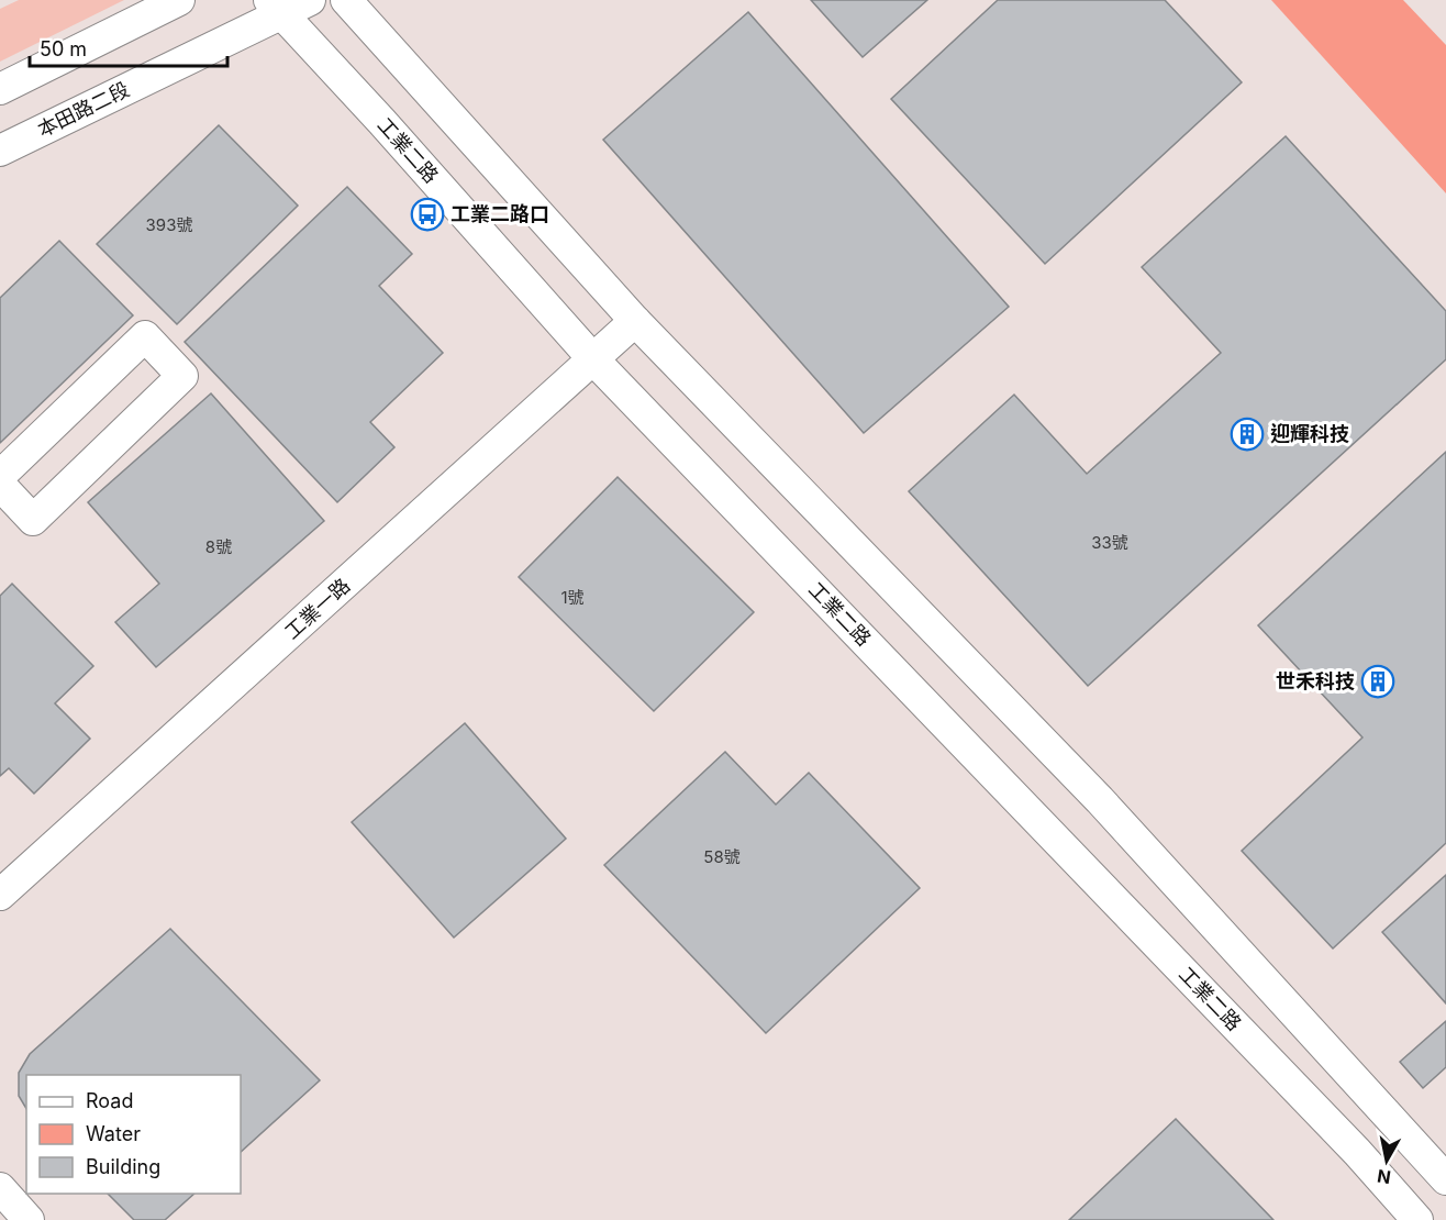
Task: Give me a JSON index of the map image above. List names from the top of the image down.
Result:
{
  "streets": {
    "street": ["本田路二段", "工業二路", "工業一路"]
  },
  "crossings": [
    ["本田路二段", "工業二路"],
    ["工業二路", "工業一路"]
  ],
  "places": {
    "bus stop": ["工業二路口"],
    "building": ["迎輝科技", "世禾科技"]
  },
  "house_numbers": [
    "393號",
    "33號",
    "8號",
    "1號",
    "58號"
  ],
  "legend": ["Road", "Water", "Building"],
  "scale_bar": "50 m",
  "north": "bottom"
}
